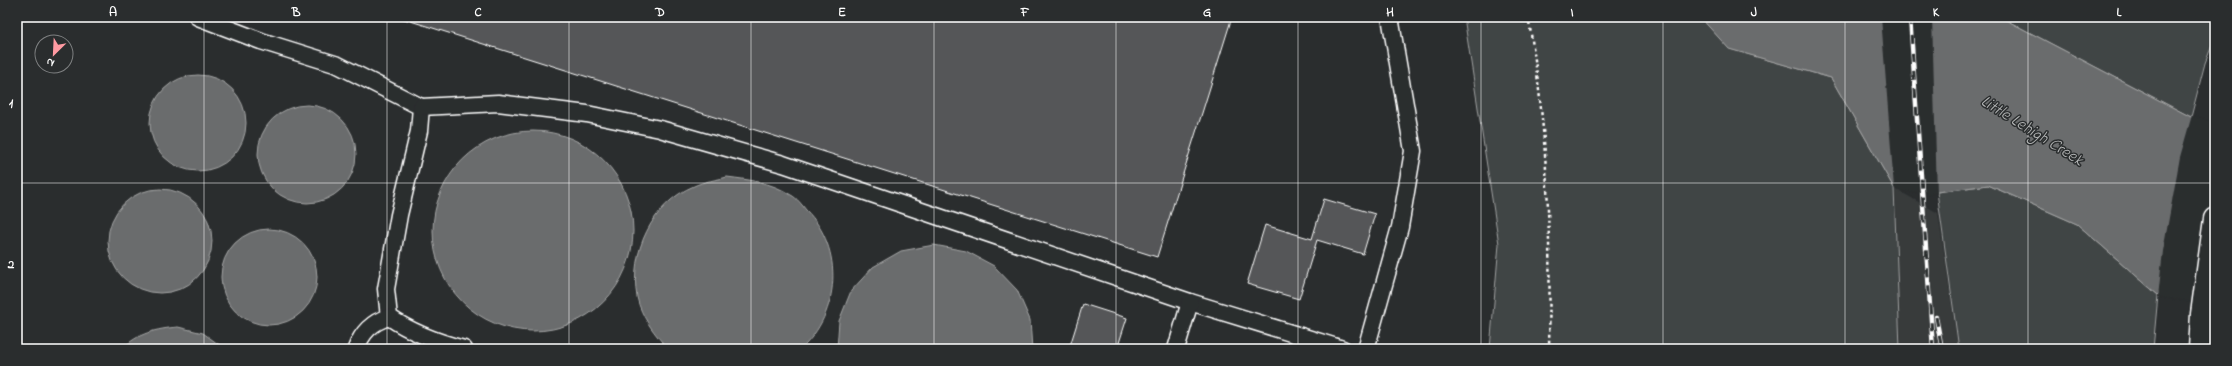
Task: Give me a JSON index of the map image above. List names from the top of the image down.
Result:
{
  "water": ["Little Lehigh Creek"],
  "north": "bottom left",
  "grid": {
    "columns": [
      "A",
      "B",
      "C",
      "D",
      "E",
      "F",
      "G",
      "H",
      "I",
      "J",
      "K",
      "L"
    ],
    "rows": ["1", "2"]
  }
}
